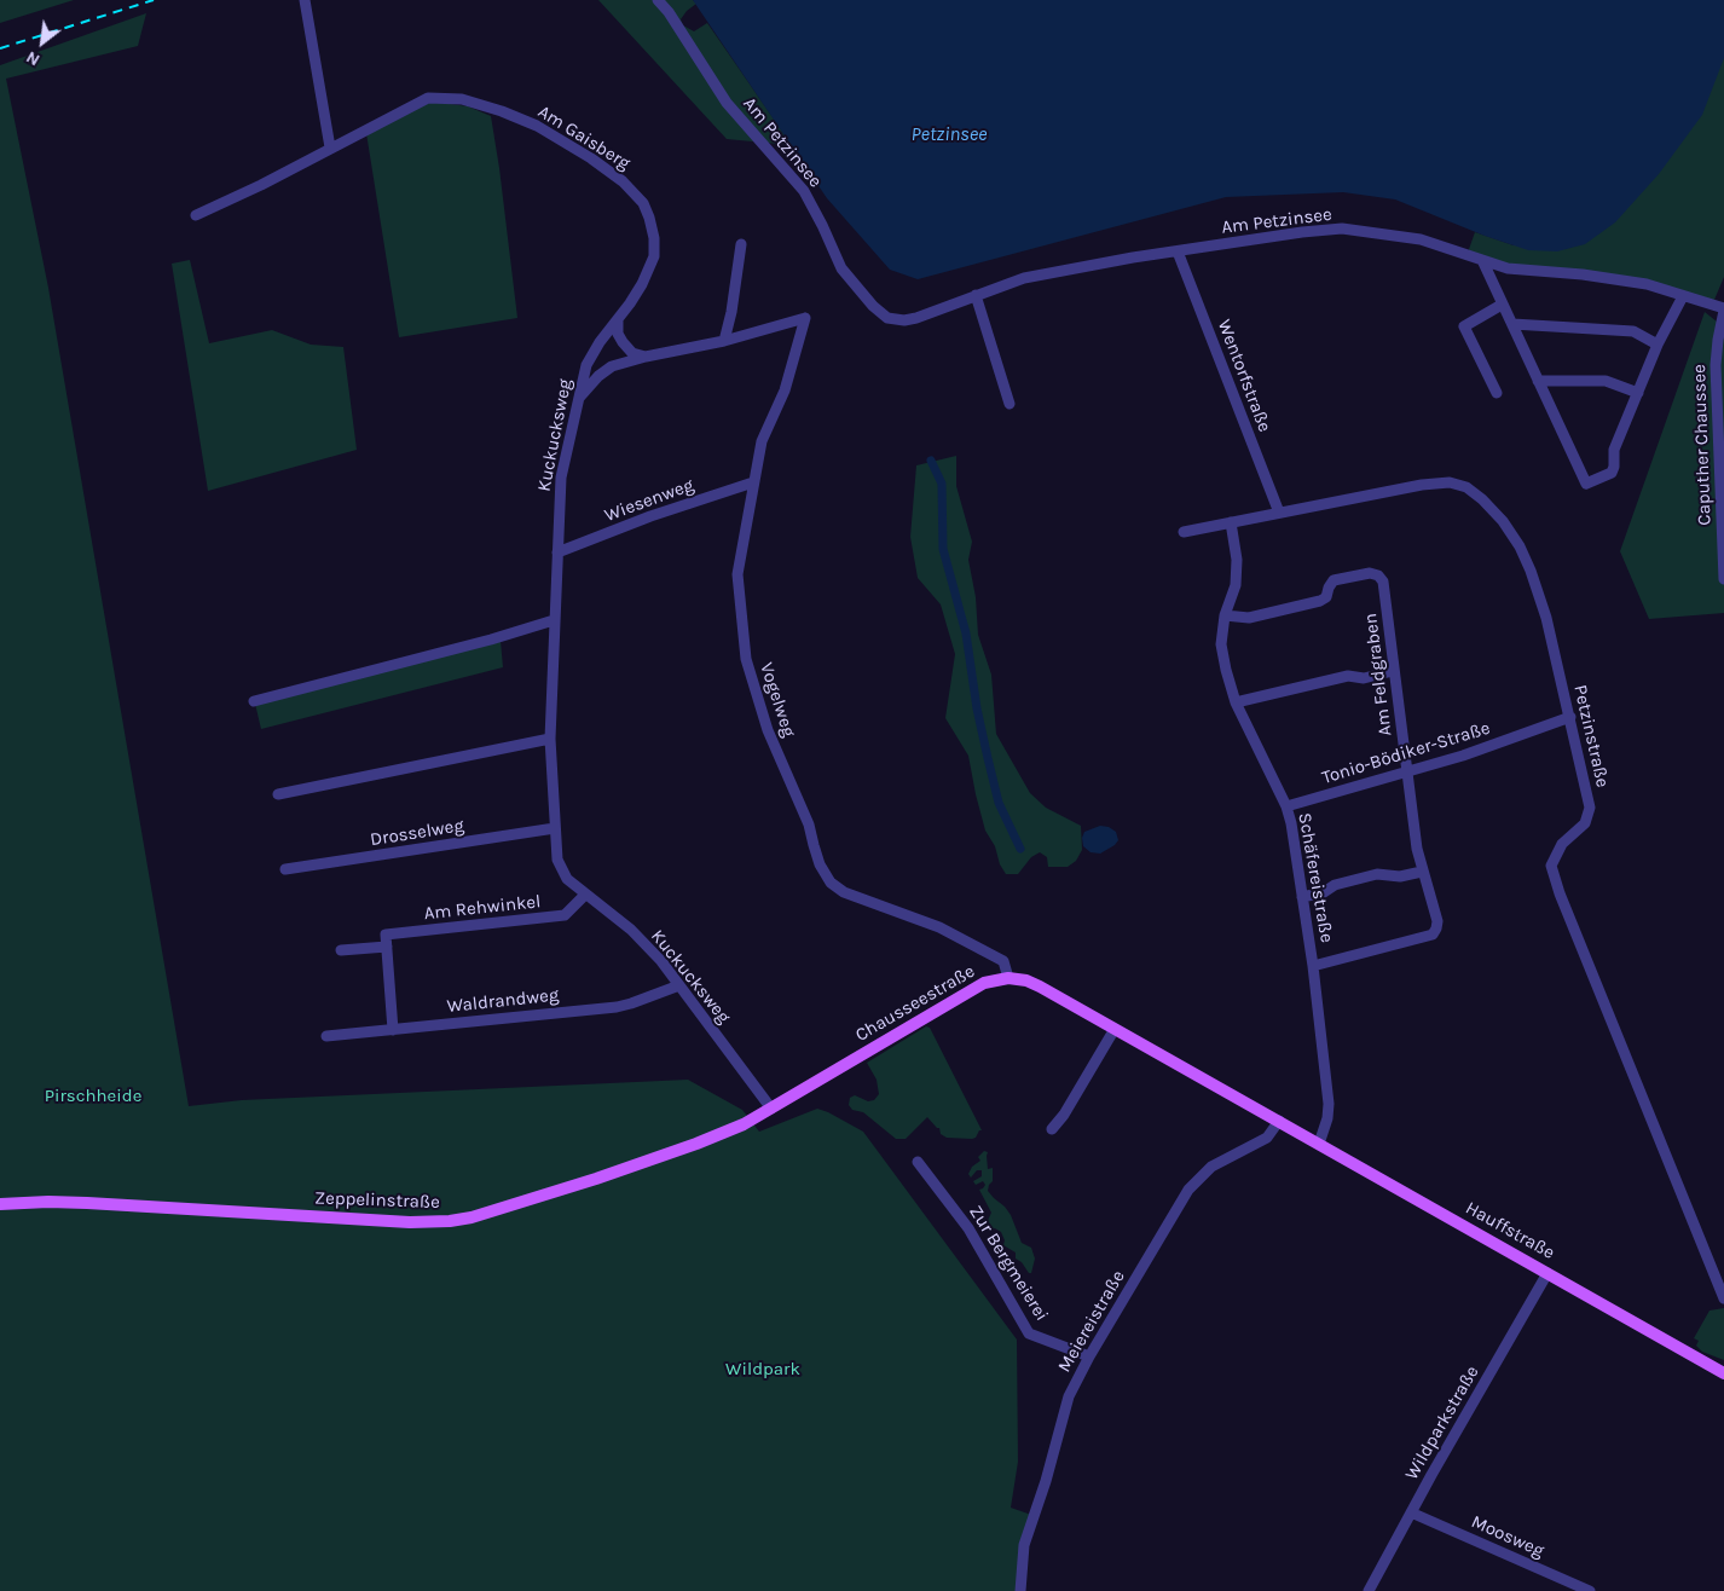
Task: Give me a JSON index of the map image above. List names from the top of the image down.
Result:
{
  "streets": {
    "main road": ["Chausseestraße", "Zeppelinstraße", "Hauffstraße"],
    "street": [
      "Am Gaisberg",
      "Am Petzinsee",
      "Wentorfstraße",
      "Kuckucksweg",
      "Caputher Chaussee",
      "Wiesenweg",
      "Am Feldgraben",
      "Vogelweg",
      "Petzinstraße",
      "Tonio-Bödiker-Straße",
      "Drosselweg",
      "Schäfereistraße",
      "Am Rehwinkel",
      "Waldrandweg",
      "Zur Bergmeierei",
      "Meiereistraße",
      "Wildparkstraße",
      "Moosweg"
    ]
  },
  "crossings": [
    ["Am Gaisberg", "Kuckucksweg"],
    ["Am Petzinsee", "Wentorfstraße"],
    ["Am Petzinsee", "Caputher Chaussee"],
    ["Wentorfstraße", "Petzinstraße"],
    ["Kuckucksweg", "Wiesenweg"],
    ["Kuckucksweg", "Drosselweg"],
    ["Kuckucksweg", "Am Rehwinkel"],
    ["Kuckucksweg", "Waldrandweg"],
    ["Kuckucksweg", "Chausseestraße"],
    ["Kuckucksweg", "Zeppelinstraße"],
    ["Wiesenweg", "Vogelweg"],
    ["Am Feldgraben", "Tonio-Bödiker-Straße"],
    ["Am Feldgraben", "Schäfereistraße"],
    ["Vogelweg", "Chausseestraße"],
    ["Petzinstraße", "Tonio-Bödiker-Straße"],
    ["Petzinstraße", "Schäfereistraße"],
    ["Tonio-Bödiker-Straße", "Schäfereistraße"],
    ["Schäfereistraße", "Hauffstraße"],
    ["Chausseestraße", "Zeppelinstraße"],
    ["Chausseestraße", "Hauffstraße"],
    ["Chausseestraße", "Meiereistraße"],
    ["Hauffstraße", "Meiereistraße"],
    ["Hauffstraße", "Wildparkstraße"],
    ["Zur Bergmeierei", "Meiereistraße"],
    ["Wildparkstraße", "Moosweg"]
  ],
  "water": ["Petzinsee"],
  "parks": ["Pirschheide", "Wildpark"],
  "north": "bottom left"
}
